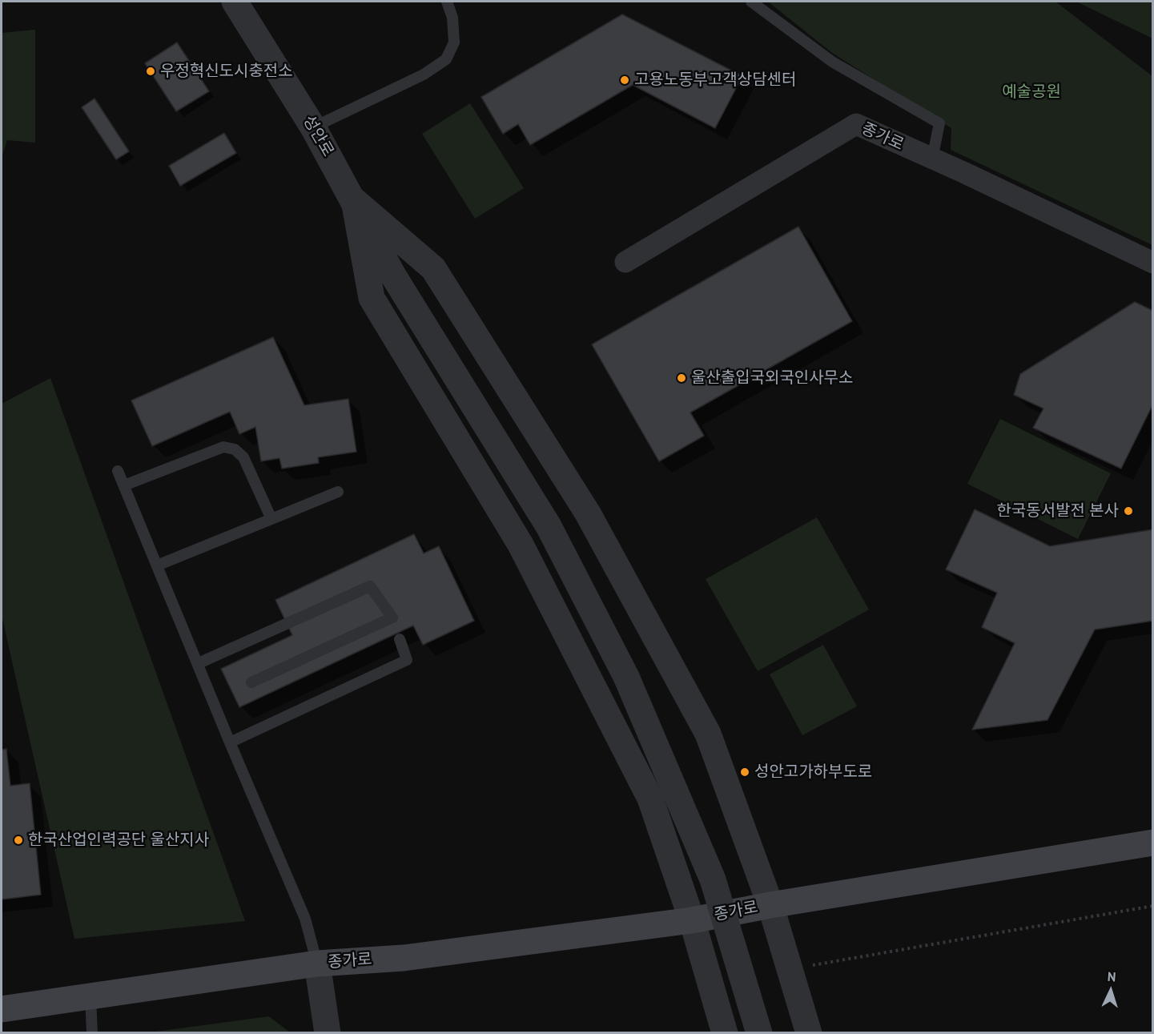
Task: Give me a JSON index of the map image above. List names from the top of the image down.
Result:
{
  "streets": {
    "main road": ["종가로"],
    "street": ["성안로"]
  },
  "parks": ["예술공원"],
  "places": [
    "우정혁신도시충전소",
    "고용노동부고객상담센터",
    "울산출입국외국인사무소",
    "한국동서발전 본사",
    "성안고가하부도로",
    "한국산업인력공단 울산지사"
  ],
  "north": "top"
}
